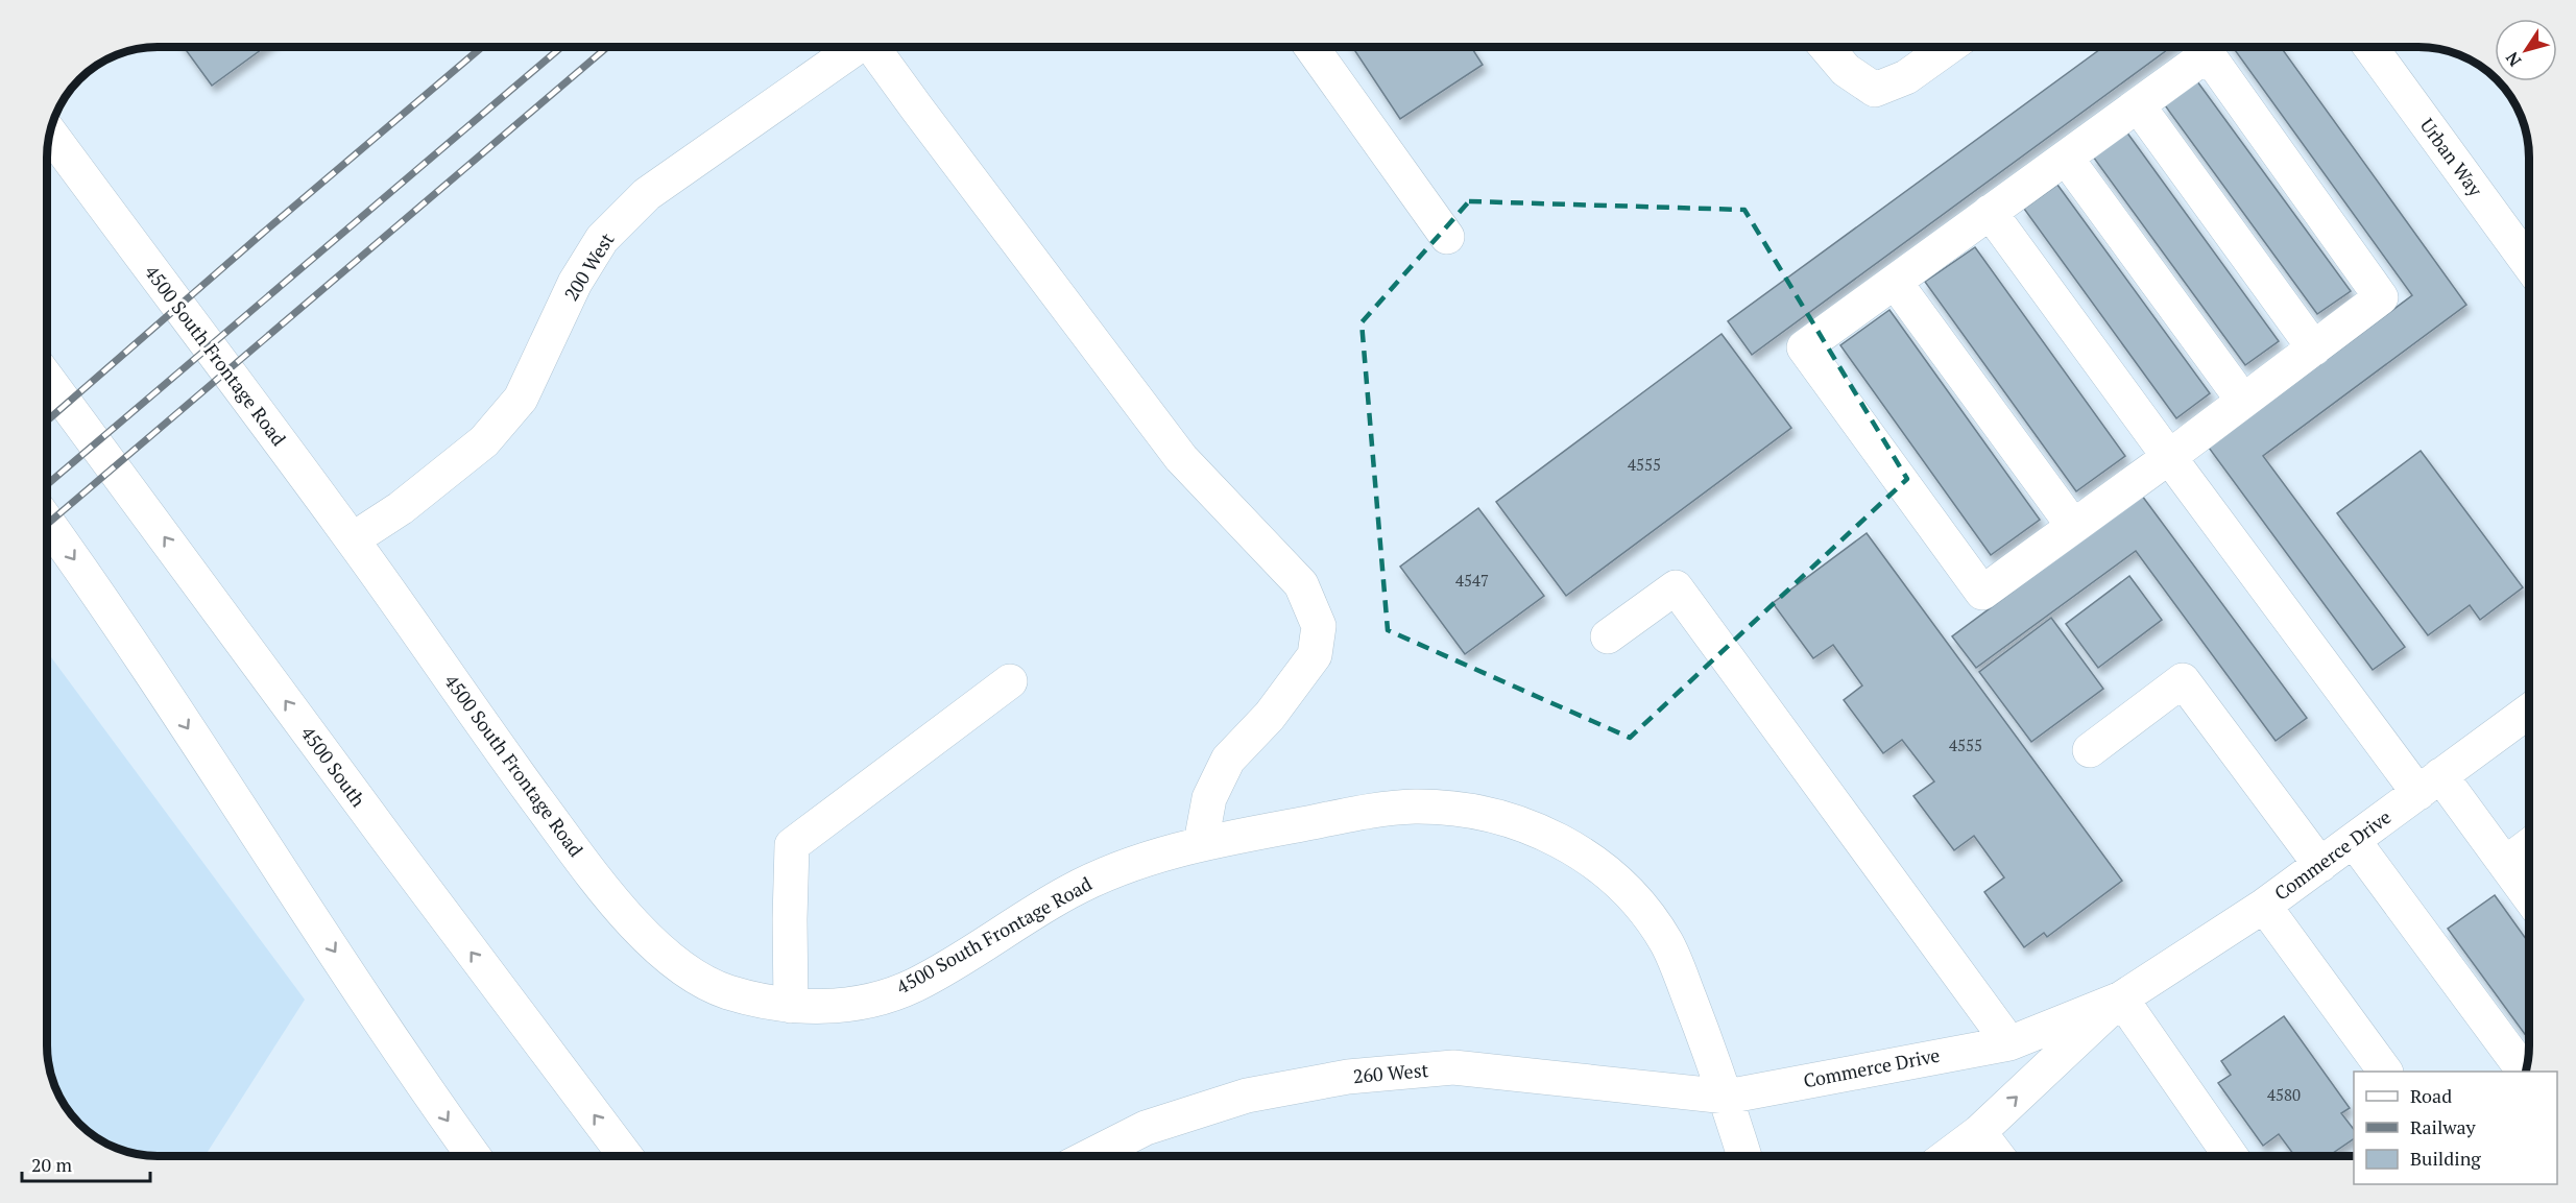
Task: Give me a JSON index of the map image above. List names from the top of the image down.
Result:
{
  "streets": {
    "street": [
      "Urban Way",
      "200 West",
      "4500 South Frontage Road",
      "4500 South",
      "Commerce Drive",
      "260 West"
    ]
  },
  "crossings": [
    ["200 West", "4500 South Frontage Road"],
    ["4500 South Frontage Road", "Commerce Drive"],
    ["4500 South Frontage Road", "260 West"],
    ["Commerce Drive", "260 West"]
  ],
  "house_numbers": [
    "4555",
    "4547",
    "4555",
    "4580"
  ],
  "legend": ["Road", "Railway", "Building"],
  "scale_bar": "20 m",
  "north": "bottom left"
}
